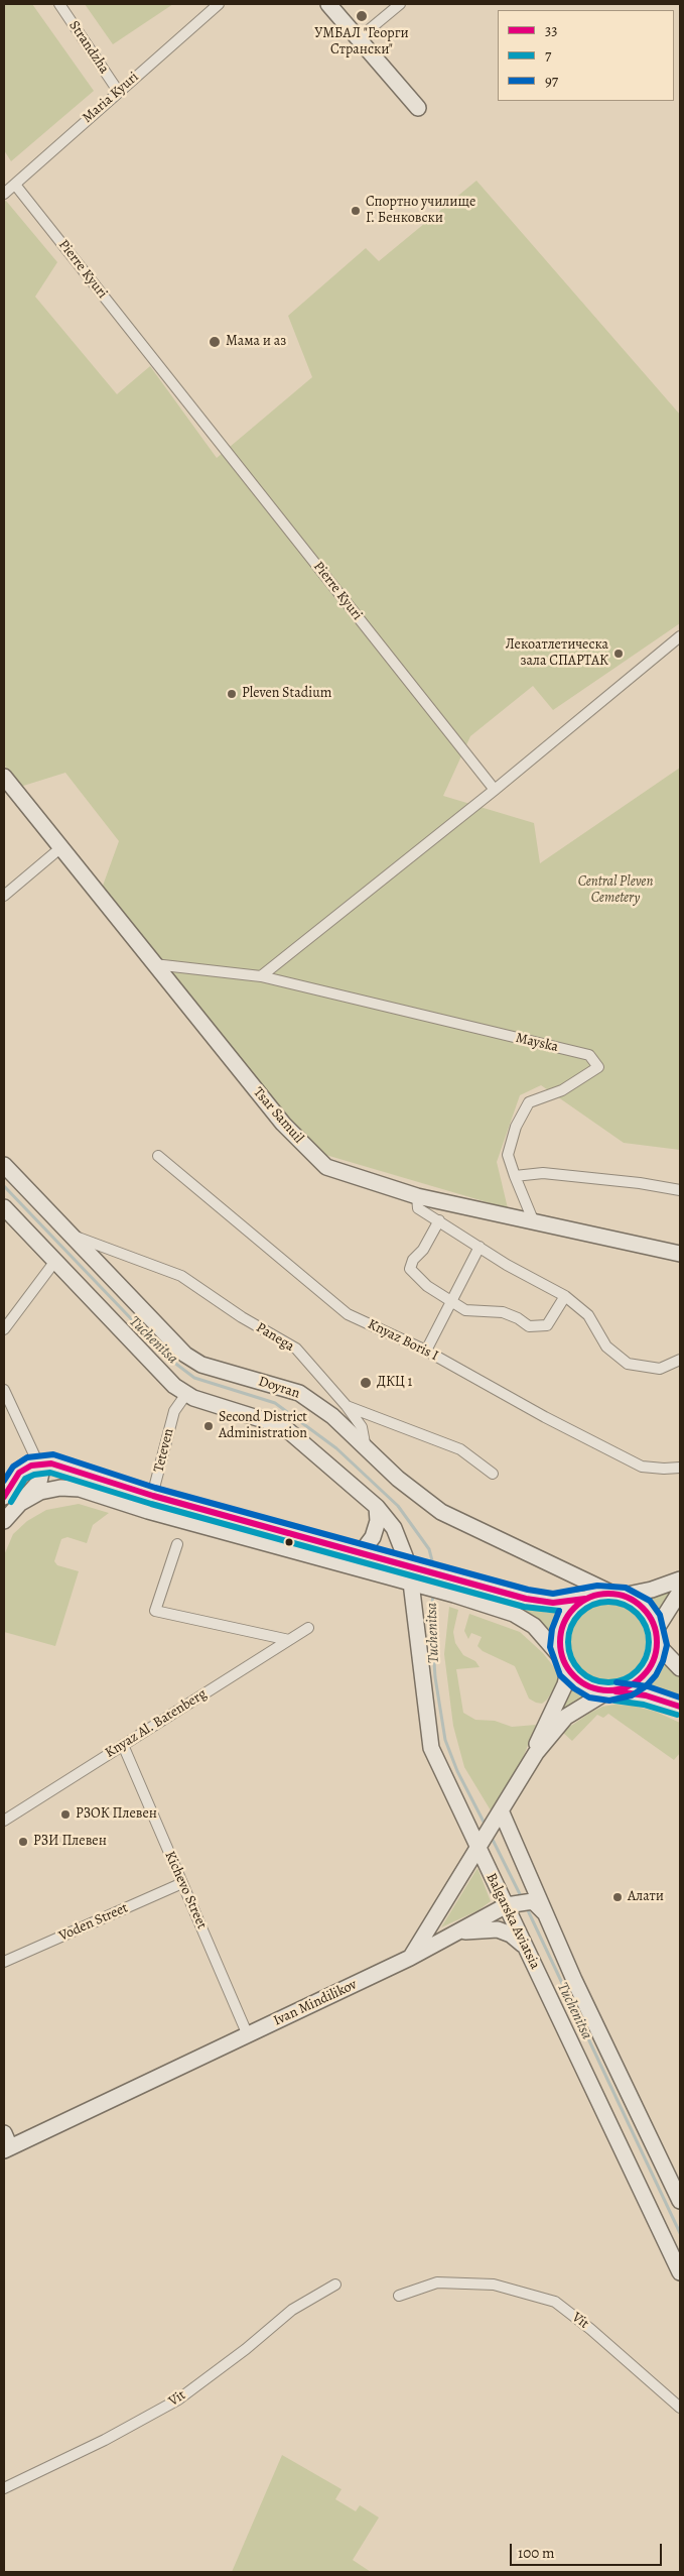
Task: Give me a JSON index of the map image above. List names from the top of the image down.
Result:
{
  "streets": {
    "street": [
      "Strandzha",
      "Maria Kyuri",
      "Pierre Kyuri",
      "Mayska",
      "Tsar Samuil",
      "Panega",
      "Knyaz Boris I",
      "Doyran",
      "Teteven",
      "Knyaz Al. Batenberg",
      "Kichevo Street",
      "Balgarska Aviatsia",
      "Voden Street",
      "Ivan Mindilikov",
      "Vit"
    ]
  },
  "crossings": [
    ["Strandzha", "Maria Kyuri"],
    ["Maria Kyuri", "Pierre Kyuri"],
    ["Mayska", "Tsar Samuil"],
    ["Panega", "Doyran"],
    ["Knyaz Al. Batenberg", "Kichevo Street"],
    ["Kichevo Street", "Voden Street"],
    ["Kichevo Street", "Ivan Mindilikov"],
    ["Balgarska Aviatsia", "Ivan Mindilikov"]
  ],
  "water": ["Tuchenitsa"],
  "parks": ["Central Pleven Cemetery"],
  "places": [
    "УМБАЛ \"Георги Странски\"",
    "Спортно училище Г. Бенковски",
    "Мама и аз",
    "Лекоатлетическа зала СПАРТАК",
    "Pleven Stadium",
    "ДКЦ 1",
    "Second District Administration",
    "РЗОК Плевен",
    "РЗИ Плевен",
    "Алати"
  ],
  "lines": ["transit line 97", "transit line 33", "transit line 7"],
  "legend": ["33", "7", "97"],
  "scale_bar": "100 m"
}
